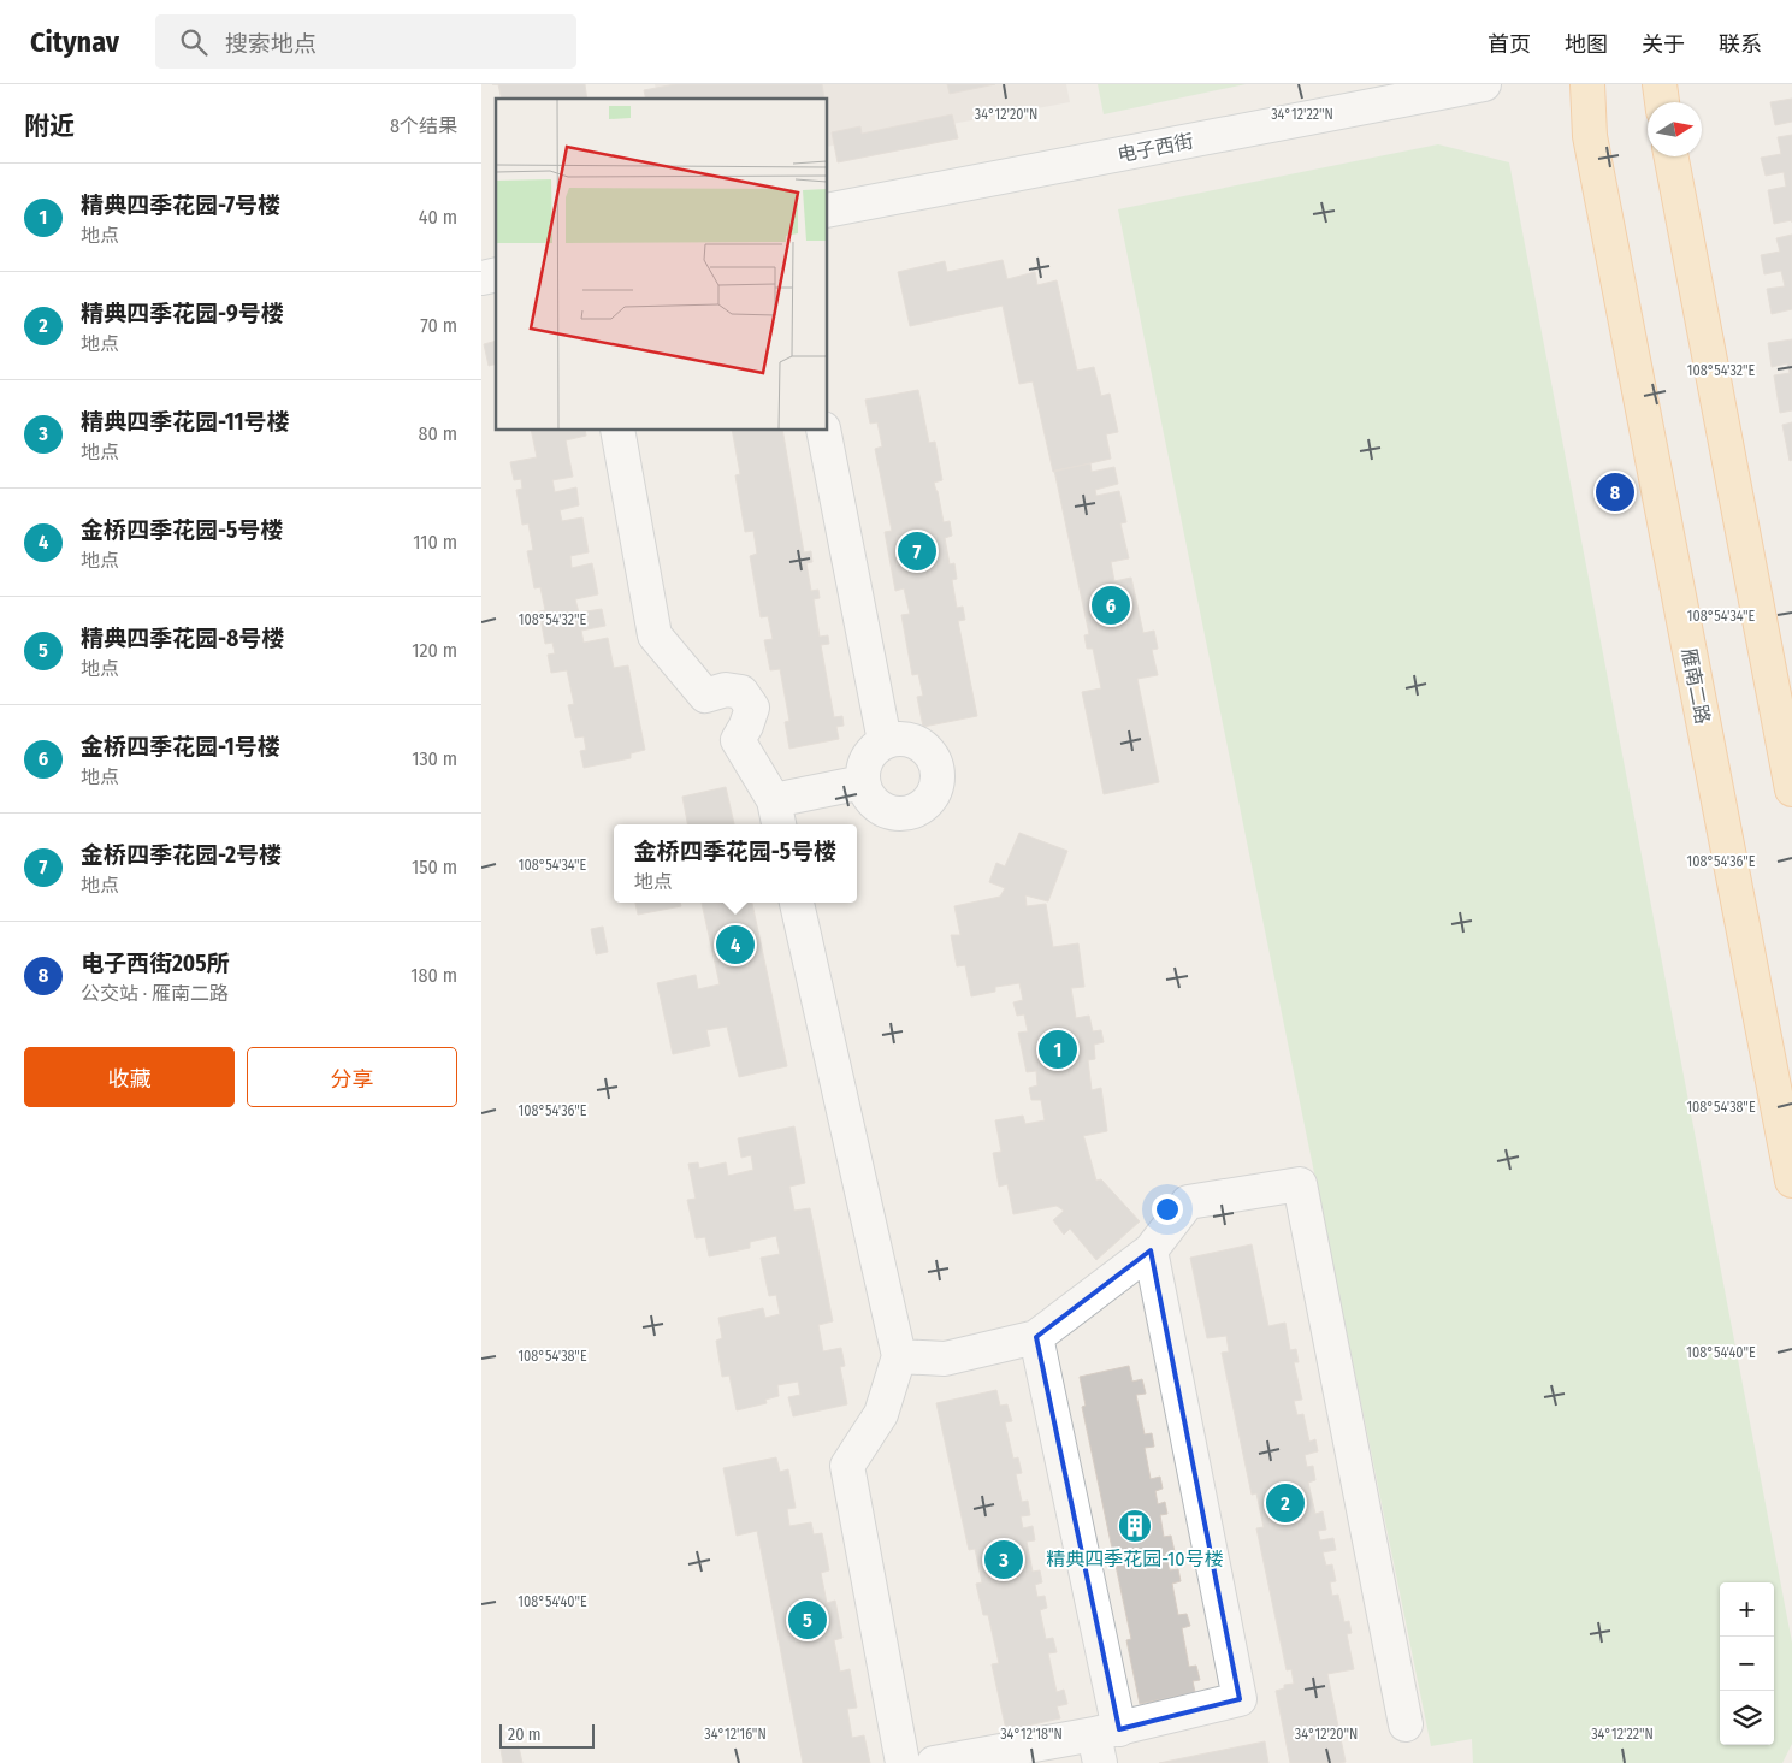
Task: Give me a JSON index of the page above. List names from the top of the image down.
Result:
{
  "streets": {
    "main road": ["雁南二路"],
    "street": ["电子西街"]
  },
  "places": {
    "building": ["精典四季花园-10号楼"]
  },
  "scale_bar": "20 m",
  "north": "right",
  "page": {
    "header": "Citynav",
    "search": "搜索地点",
    "nav": [
      "首页",
      "地图",
      "关于",
      "联系"
    ],
    "heading": ["附近", "8个结果"],
    "list": [
      {
        "mark": "1",
        "name": "精典四季花园-7号楼",
        "note": "地点",
        "value": "40 m"
      },
      {
        "mark": "2",
        "name": "精典四季花园-9号楼",
        "note": "地点",
        "value": "70 m"
      },
      {
        "mark": "3",
        "name": "精典四季花园-11号楼",
        "note": "地点",
        "value": "80 m"
      },
      {
        "mark": "4",
        "name": "金桥四季花园-5号楼",
        "note": "地点",
        "value": "110 m"
      },
      {
        "mark": "5",
        "name": "精典四季花园-8号楼",
        "note": "地点",
        "value": "120 m"
      },
      {
        "mark": "6",
        "name": "金桥四季花园-1号楼",
        "note": "地点",
        "value": "130 m"
      },
      {
        "mark": "7",
        "name": "金桥四季花园-2号楼",
        "note": "地点",
        "value": "150 m"
      },
      {
        "mark": "8",
        "name": "电子西街205所",
        "note": "公交站 · 雁南二路",
        "value": "180 m"
      }
    ],
    "pins": [
      "8",
      "7",
      "6",
      "4",
      "1",
      "2",
      "3",
      "5"
    ],
    "popup": ["金桥四季花园-5号楼", "地点"],
    "buttons": ["收藏", "分享"],
    "map_buttons": ["+", "−"],
    "scale": "20 m"
  },
  "coordinates": [
    "34°12'20\"N",
    "34°12'22\"N",
    "108°54'32\"E",
    "108°54'34\"E",
    "108°54'36\"E",
    "108°54'38\"E",
    "108°54'40\"E",
    "34°12'16\"N",
    "34°12'18\"N"
  ]
}
